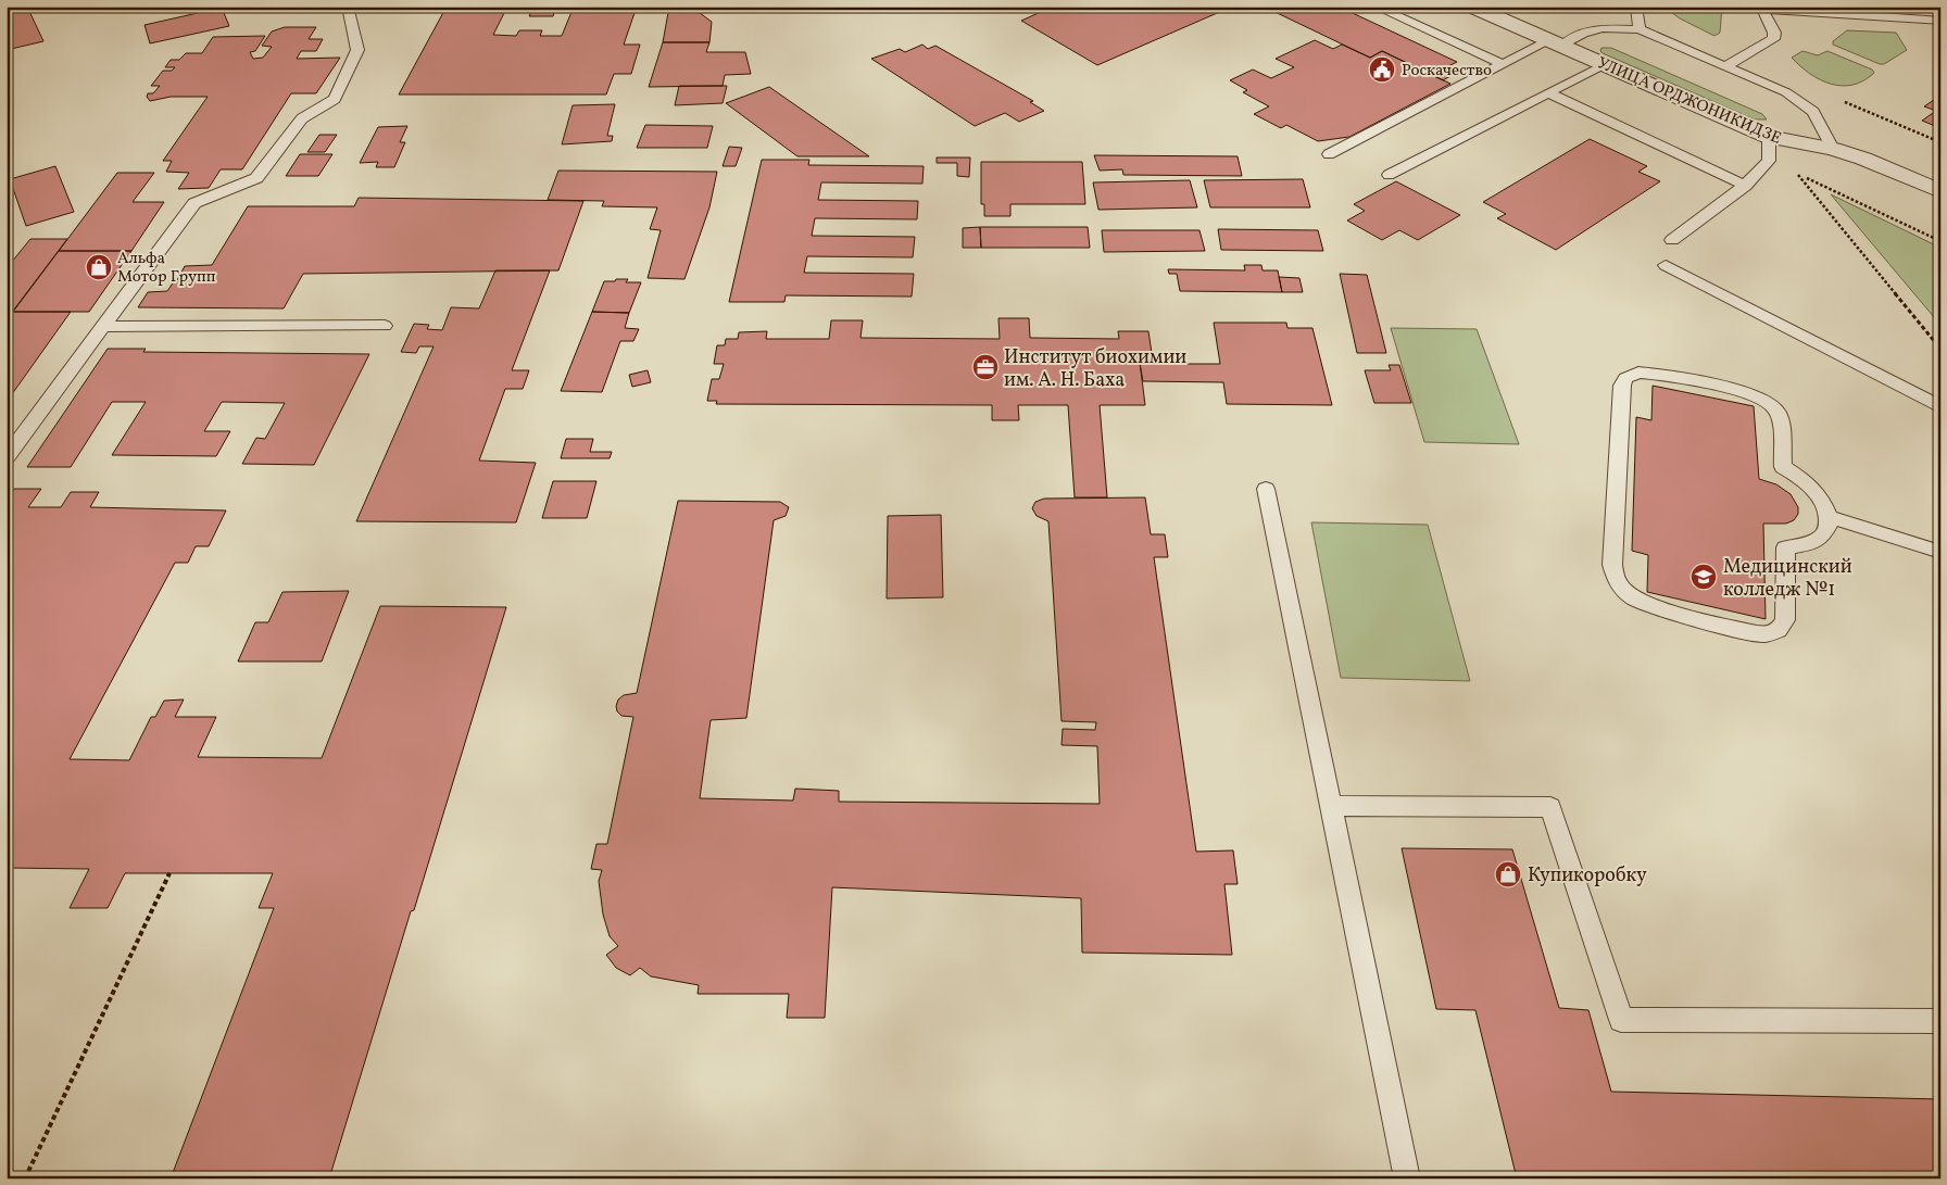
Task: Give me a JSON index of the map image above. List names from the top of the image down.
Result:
{
  "streets": {
    "street": ["УЛИЦА ОРДЖОНИКИДЗЕ"]
  },
  "places": {
    "public building": ["Роскачество"],
    "shop": ["Альфа Мотор Групп", "Купикоробку"],
    "office": ["Институт биохимии им. А. Н. Баха"],
    "school or university": ["Медицинский колледж №1"]
  }
}
